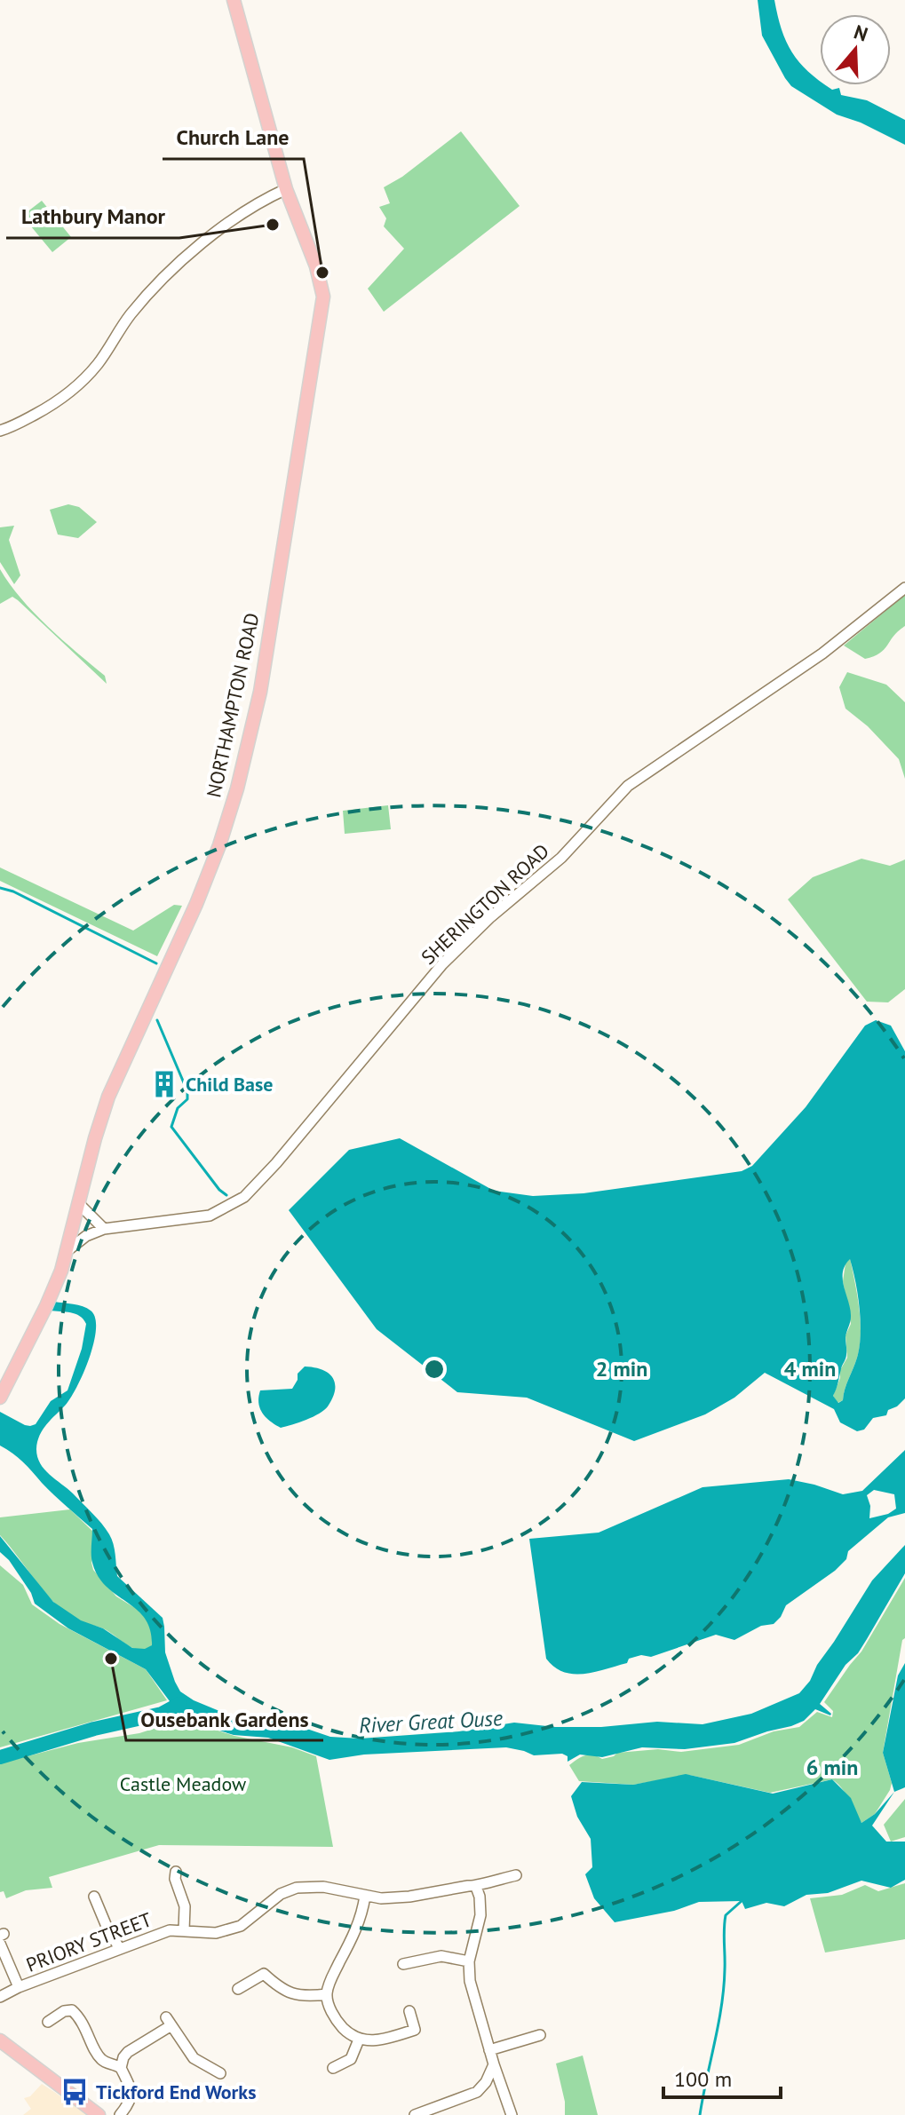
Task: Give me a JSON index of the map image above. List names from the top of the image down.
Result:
{
  "streets": {
    "main road": ["NORTHAMPTON ROAD"],
    "street": ["SHERINGTON ROAD", "PRIORY STREET"]
  },
  "crossings": [
    ["NORTHAMPTON ROAD", "SHERINGTON ROAD"]
  ],
  "water": ["River Great Ouse"],
  "parks": ["Castle Meadow"],
  "places": {
    "other": ["Lathbury Manor", "Church Lane", "Ousebank Gardens"],
    "building": ["Child Base"],
    "bus stop": ["Tickford End Works"]
  },
  "scale_bar": "100 m",
  "north": "top",
  "rings": ["2 min", "4 min", "6 min"]
}
